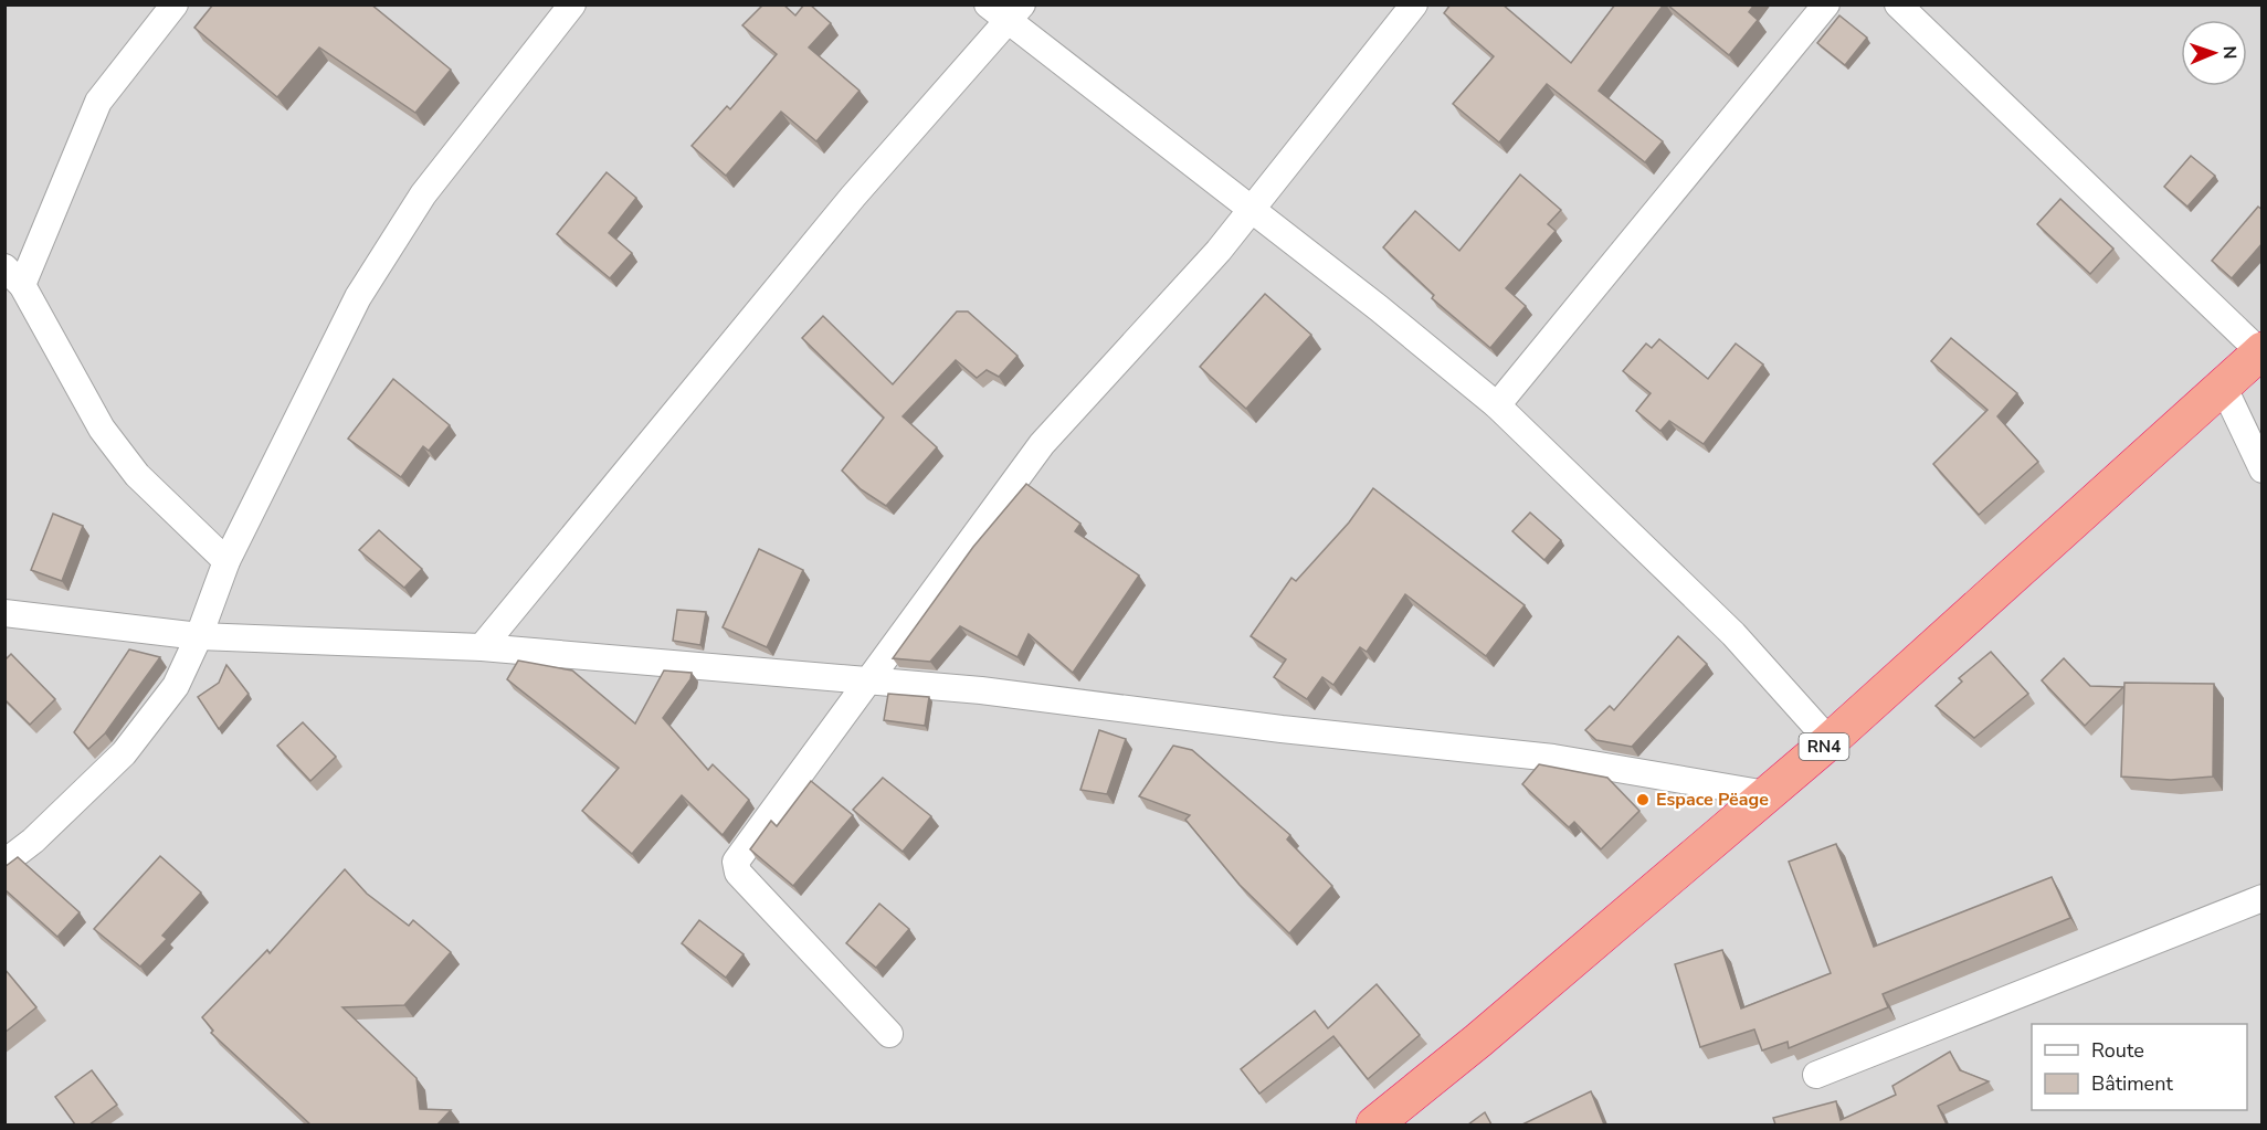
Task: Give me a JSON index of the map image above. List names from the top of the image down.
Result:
{
  "streets": {
    "highway": ["RN4"]
  },
  "places": ["Espace Pëage"],
  "legend": ["Route", "Bâtiment"],
  "north": "right"
}
